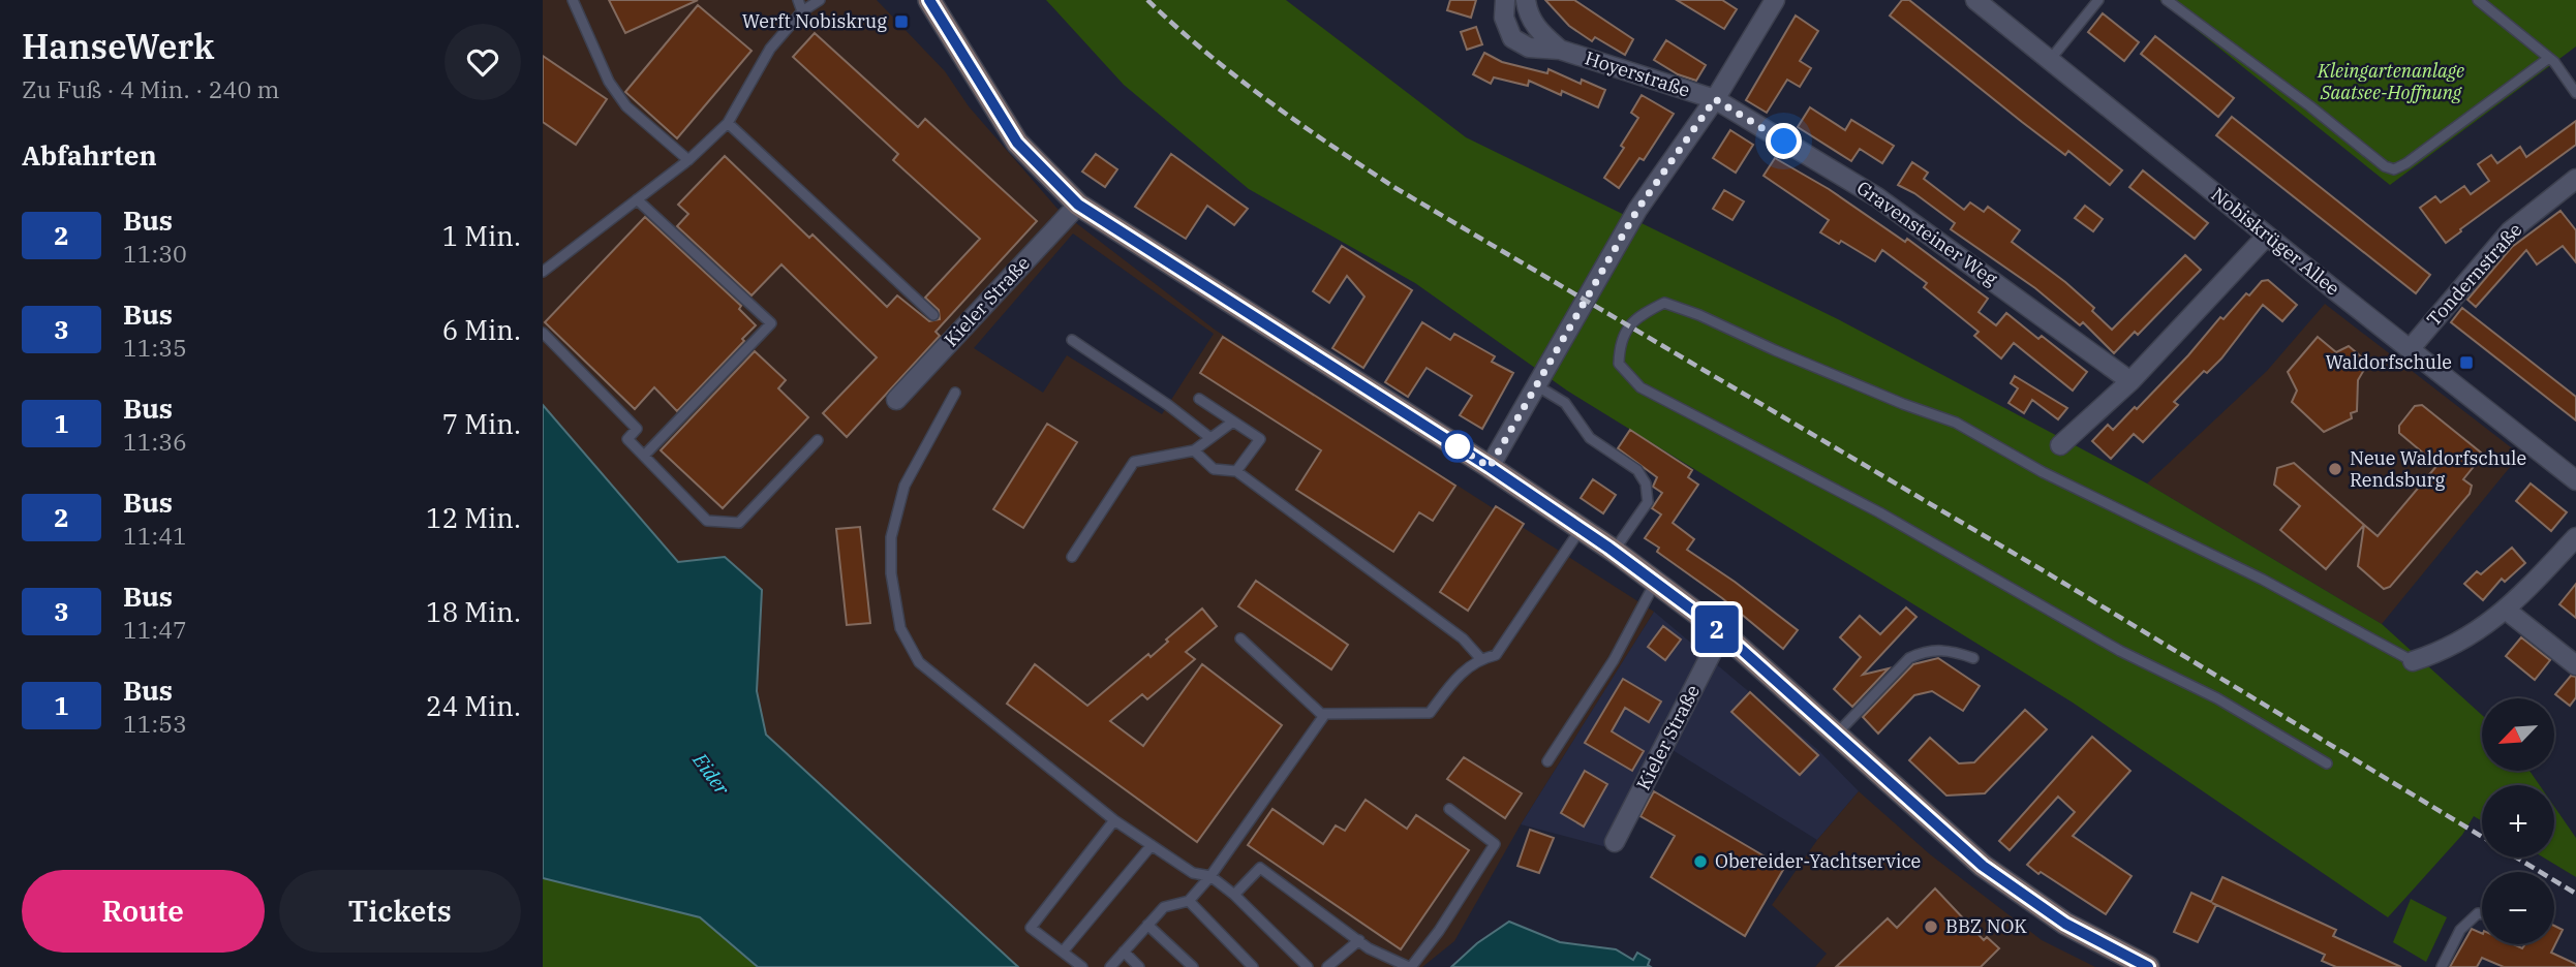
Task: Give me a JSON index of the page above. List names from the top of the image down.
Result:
{
  "streets": {
    "street": [
      "Hoyerstraße",
      "Gravensteiner Weg",
      "Nobiskrüger Allee",
      "Tondernstraße",
      "Kieler Straße"
    ]
  },
  "crossings": [
    ["Hoyerstraße", "Gravensteiner Weg"],
    ["Nobiskrüger Allee", "Tondernstraße"]
  ],
  "water": ["Eider"],
  "parks": ["Kleingartenanlage Saatsee-Hoffnung"],
  "places": {
    "transit": ["Werft Nobiskrug", "Waldorfschule"],
    "other": ["Neue Waldorfschule Rendsburg", "Obereider-Yachtservice", "BBZ NOK"]
  },
  "lines": ["bus line 2"],
  "north": "bottom left",
  "page": {
    "heading": [
      ["HanseWerk", "Zu Fuß · 4 Min. · 240 m"],
      "Abfahrten"
    ],
    "on_map": "2",
    "list": [
      {
        "mark": "2",
        "name": "Bus",
        "note": "11:30",
        "value": "1 Min."
      },
      {
        "mark": "3",
        "name": "Bus",
        "note": "11:35",
        "value": "6 Min."
      },
      {
        "mark": "1",
        "name": "Bus",
        "note": "11:36",
        "value": "7 Min."
      },
      {
        "mark": "2",
        "name": "Bus",
        "note": "11:41",
        "value": "12 Min."
      },
      {
        "mark": "3",
        "name": "Bus",
        "note": "11:47",
        "value": "18 Min."
      },
      {
        "mark": "1",
        "name": "Bus",
        "note": "11:53",
        "value": "24 Min."
      }
    ],
    "map_buttons": ["+", "−"],
    "buttons": ["Route", "Tickets"]
  }
}
